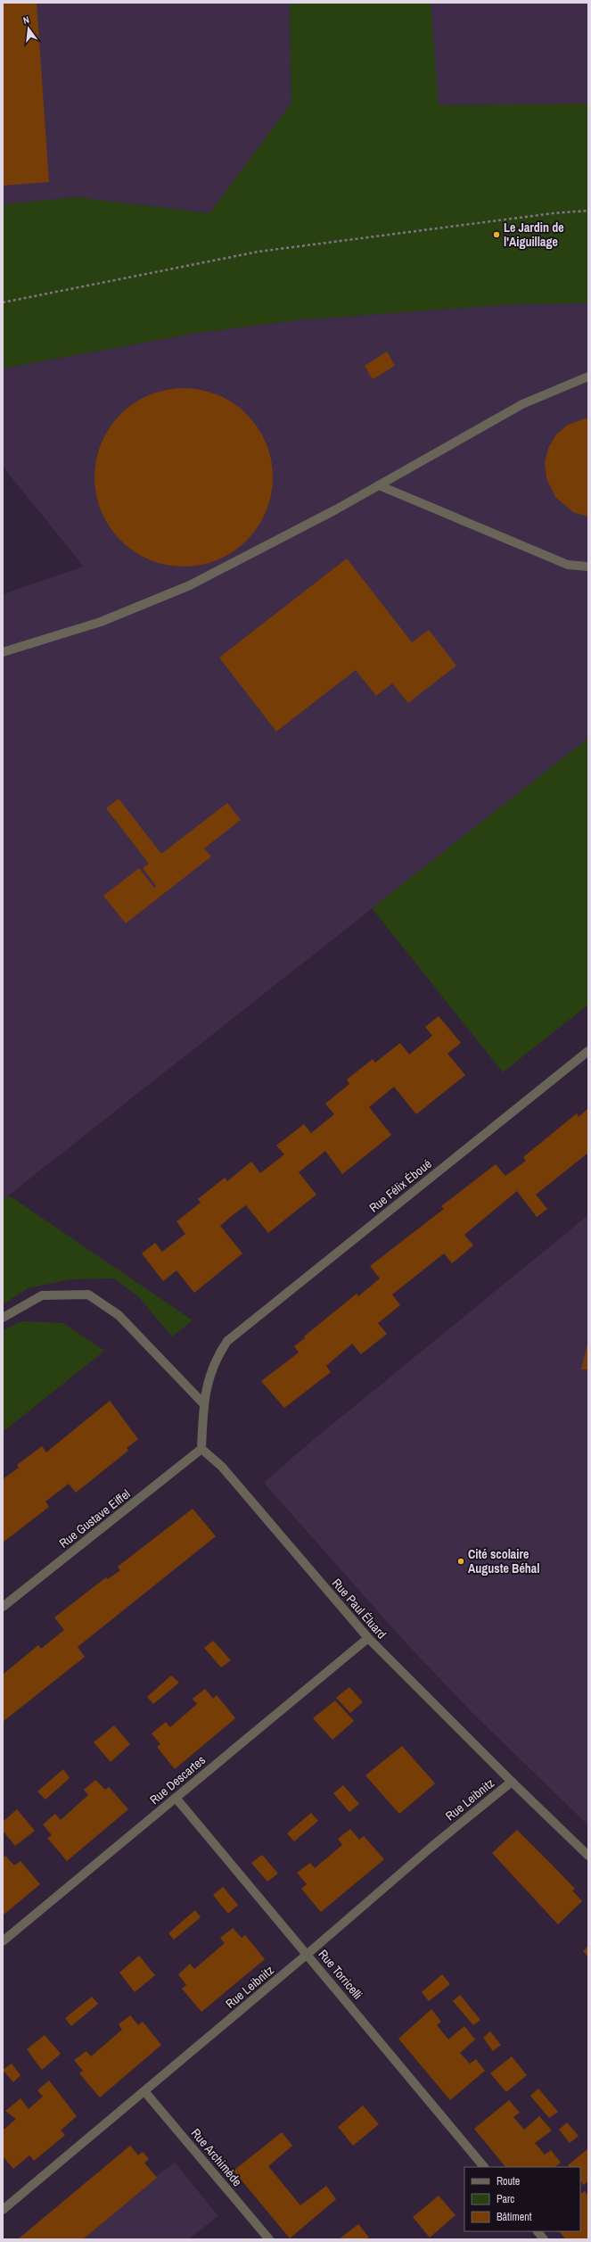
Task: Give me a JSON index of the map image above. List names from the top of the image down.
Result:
{
  "streets": {
    "street": [
      "Rue Félix Éboué",
      "Rue Gustave Eiffel",
      "Rue Paul Éluard",
      "Rue Descartes",
      "Rue Leibnitz",
      "Rue Torricelli",
      "Rue Archimède"
    ]
  },
  "crossings": [
    ["Rue Gustave Eiffel", "Rue Paul Éluard"],
    ["Rue Paul Éluard", "Rue Descartes"],
    ["Rue Paul Éluard", "Rue Leibnitz"],
    ["Rue Descartes", "Rue Torricelli"],
    ["Rue Leibnitz", "Rue Torricelli"],
    ["Rue Leibnitz", "Rue Archimède"]
  ],
  "places": ["Le Jardin de l'Aiguillage", "Cité scolaire Auguste Béhal"],
  "legend": ["Route", "Parc", "Bâtiment"],
  "north": "top"
}
